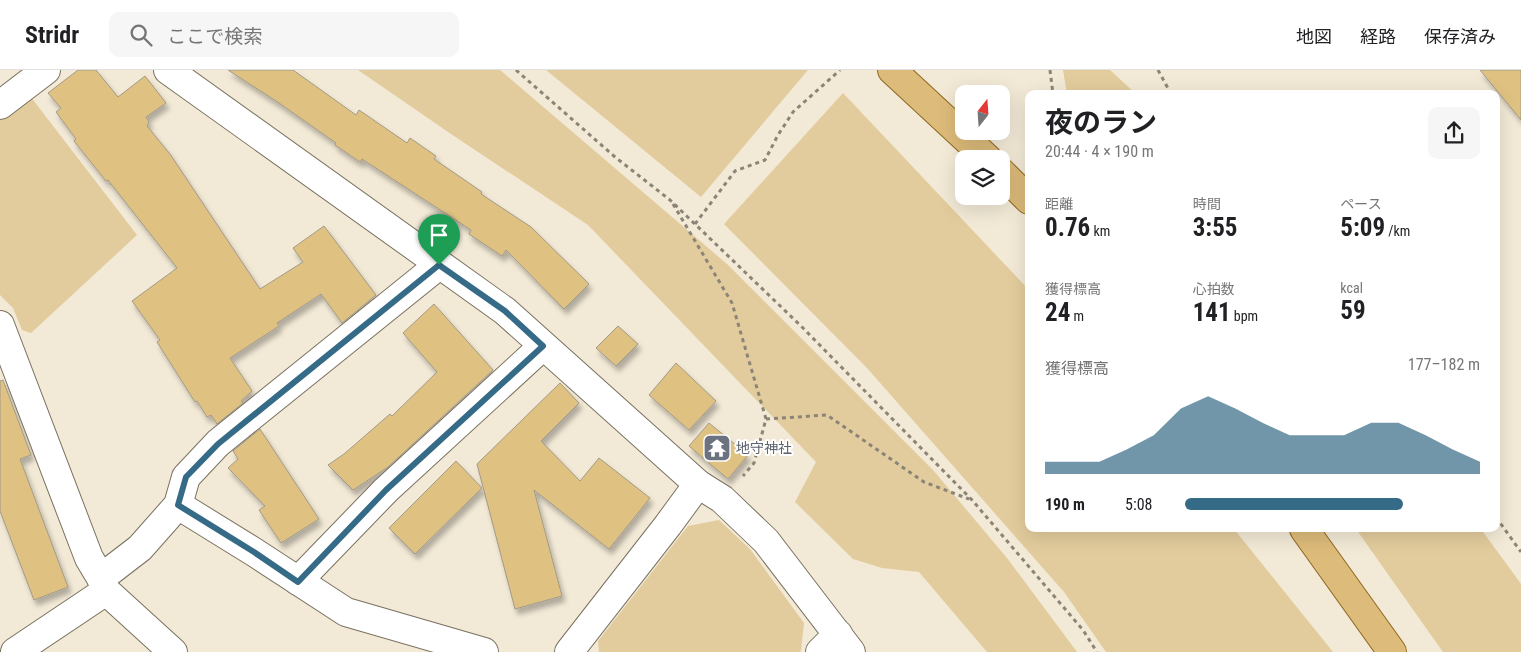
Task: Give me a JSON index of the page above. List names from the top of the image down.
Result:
{
  "places": {
    "temple": ["地守神社"]
  },
  "north": "top",
  "page": {
    "header": "Stridr",
    "search": "ここで検索",
    "nav": ["地図", "経路", "保存済み"],
    "heading": ["夜のラン", "20:44 · 4 × 190 m"],
    "stats": [
      ["距離", "0.76 km"],
      ["時間", "3:55"],
      ["ペース", "5:09 /km"],
      ["獲得標高", "24 m"],
      ["心拍数", "141 bpm"],
      ["kcal", "59"]
    ],
    "chart": ["獲得標高", "177–182 m"],
    "list": [
      {
        "name": "190 m",
        "note": "5:08"
      }
    ]
  }
}
